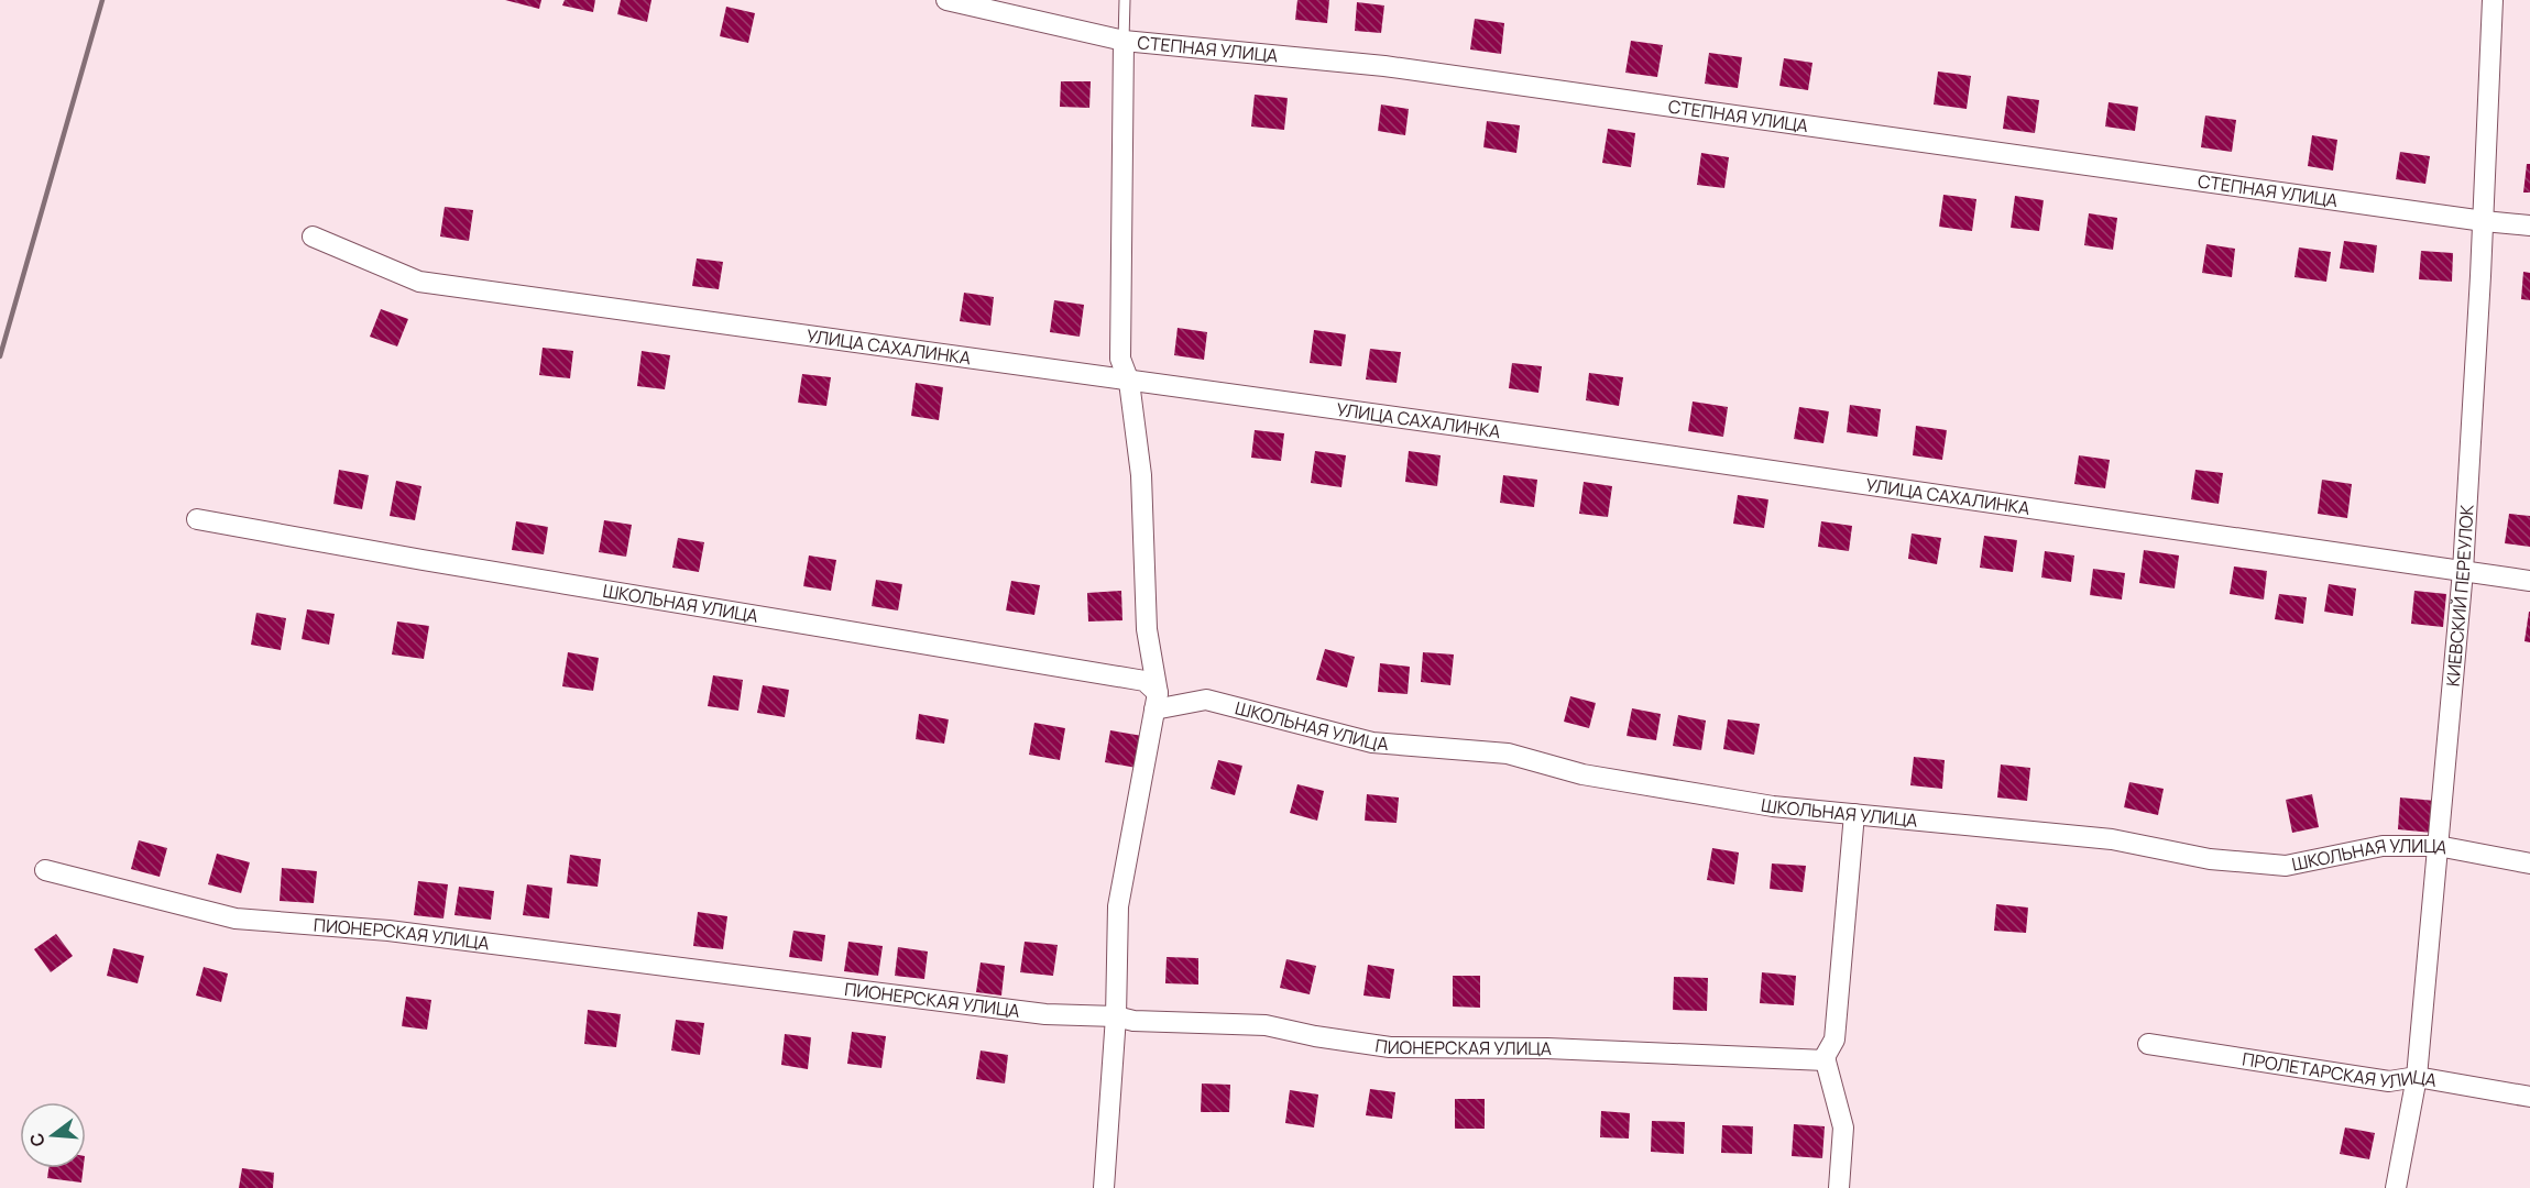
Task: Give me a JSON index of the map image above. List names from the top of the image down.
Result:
{
  "streets": {
    "street": [
      "СТЕПНАЯ УЛИЦА",
      "УЛИЦА САХАЛИНКА",
      "КИЕВСКИЙ ПЕРЕУЛОК",
      "ШКОЛЬНАЯ УЛИЦА",
      "ПИОНЕРСКАЯ УЛИЦА",
      "ПРОЛЕТАРСКАЯ УЛИЦА"
    ]
  },
  "crossings": [
    ["СТЕПНАЯ УЛИЦА", "КИЕВСКИЙ ПЕРЕУЛОК"],
    ["УЛИЦА САХАЛИНКА", "КИЕВСКИЙ ПЕРЕУЛОК"],
    ["КИЕВСКИЙ ПЕРЕУЛОК", "ШКОЛЬНАЯ УЛИЦА"],
    ["КИЕВСКИЙ ПЕРЕУЛОК", "ПРОЛЕТАРСКАЯ УЛИЦА"]
  ],
  "north": "left"
}
